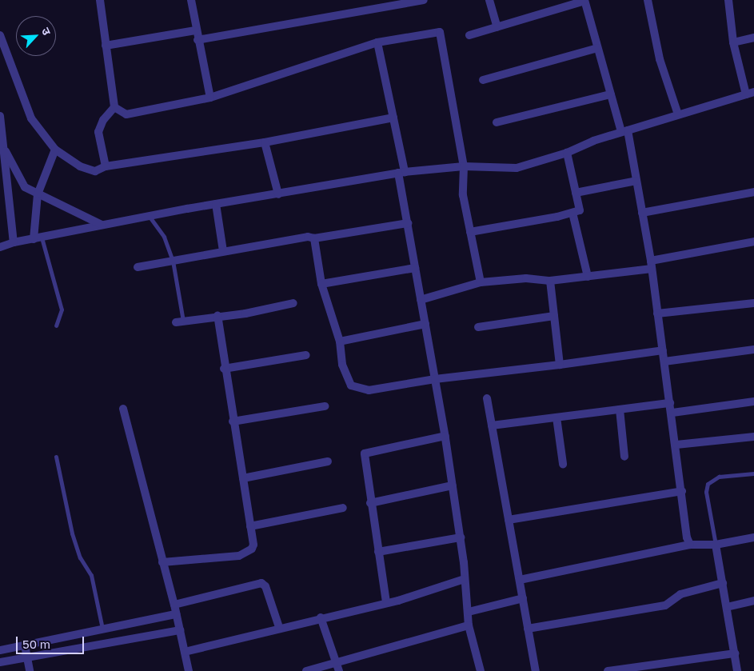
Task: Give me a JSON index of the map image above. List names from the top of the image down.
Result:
{
  "scale_bar": "50 m",
  "north": "top right"
}
